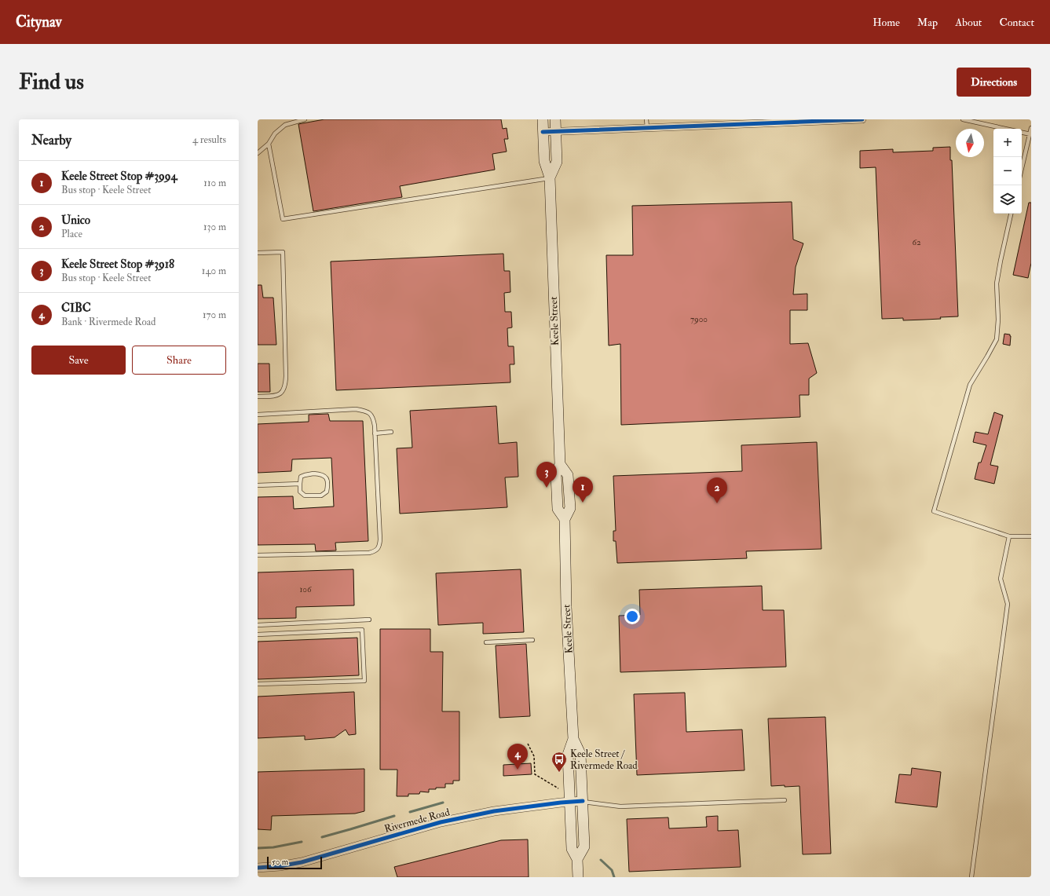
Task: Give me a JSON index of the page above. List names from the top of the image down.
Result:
{
  "streets": {
    "main road": ["Keele Street"],
    "street": ["Rivermede Road"]
  },
  "crossings": [
    ["Keele Street", "Rivermede Road"]
  ],
  "places": {
    "bus stop": ["Keele Street / Rivermede Road"]
  },
  "house_numbers": ["62", "7900", "106"],
  "scale_bar": "50 m",
  "north": "bottom",
  "page": {
    "header": "Citynav",
    "nav": [
      "Home",
      "Map",
      "About",
      "Contact"
    ],
    "buttons": [
      "Directions",
      ["Save", "Share"]
    ],
    "title": "Find us",
    "heading": ["Nearby", "4 results"],
    "map_buttons": ["+", "−"],
    "list": [
      {
        "mark": "1",
        "name": "Keele Street Stop #3994",
        "note": "Bus stop · Keele Street",
        "value": "110 m"
      },
      {
        "mark": "2",
        "name": "Unico",
        "note": "Place",
        "value": "130 m"
      },
      {
        "mark": "3",
        "name": "Keele Street Stop #3918",
        "note": "Bus stop · Keele Street",
        "value": "140 m"
      },
      {
        "mark": "4",
        "name": "CIBC",
        "note": "Bank · Rivermede Road",
        "value": "170 m"
      }
    ],
    "pins": [
      "3",
      "1",
      "2",
      "4"
    ],
    "scale": "50 m"
  }
}
